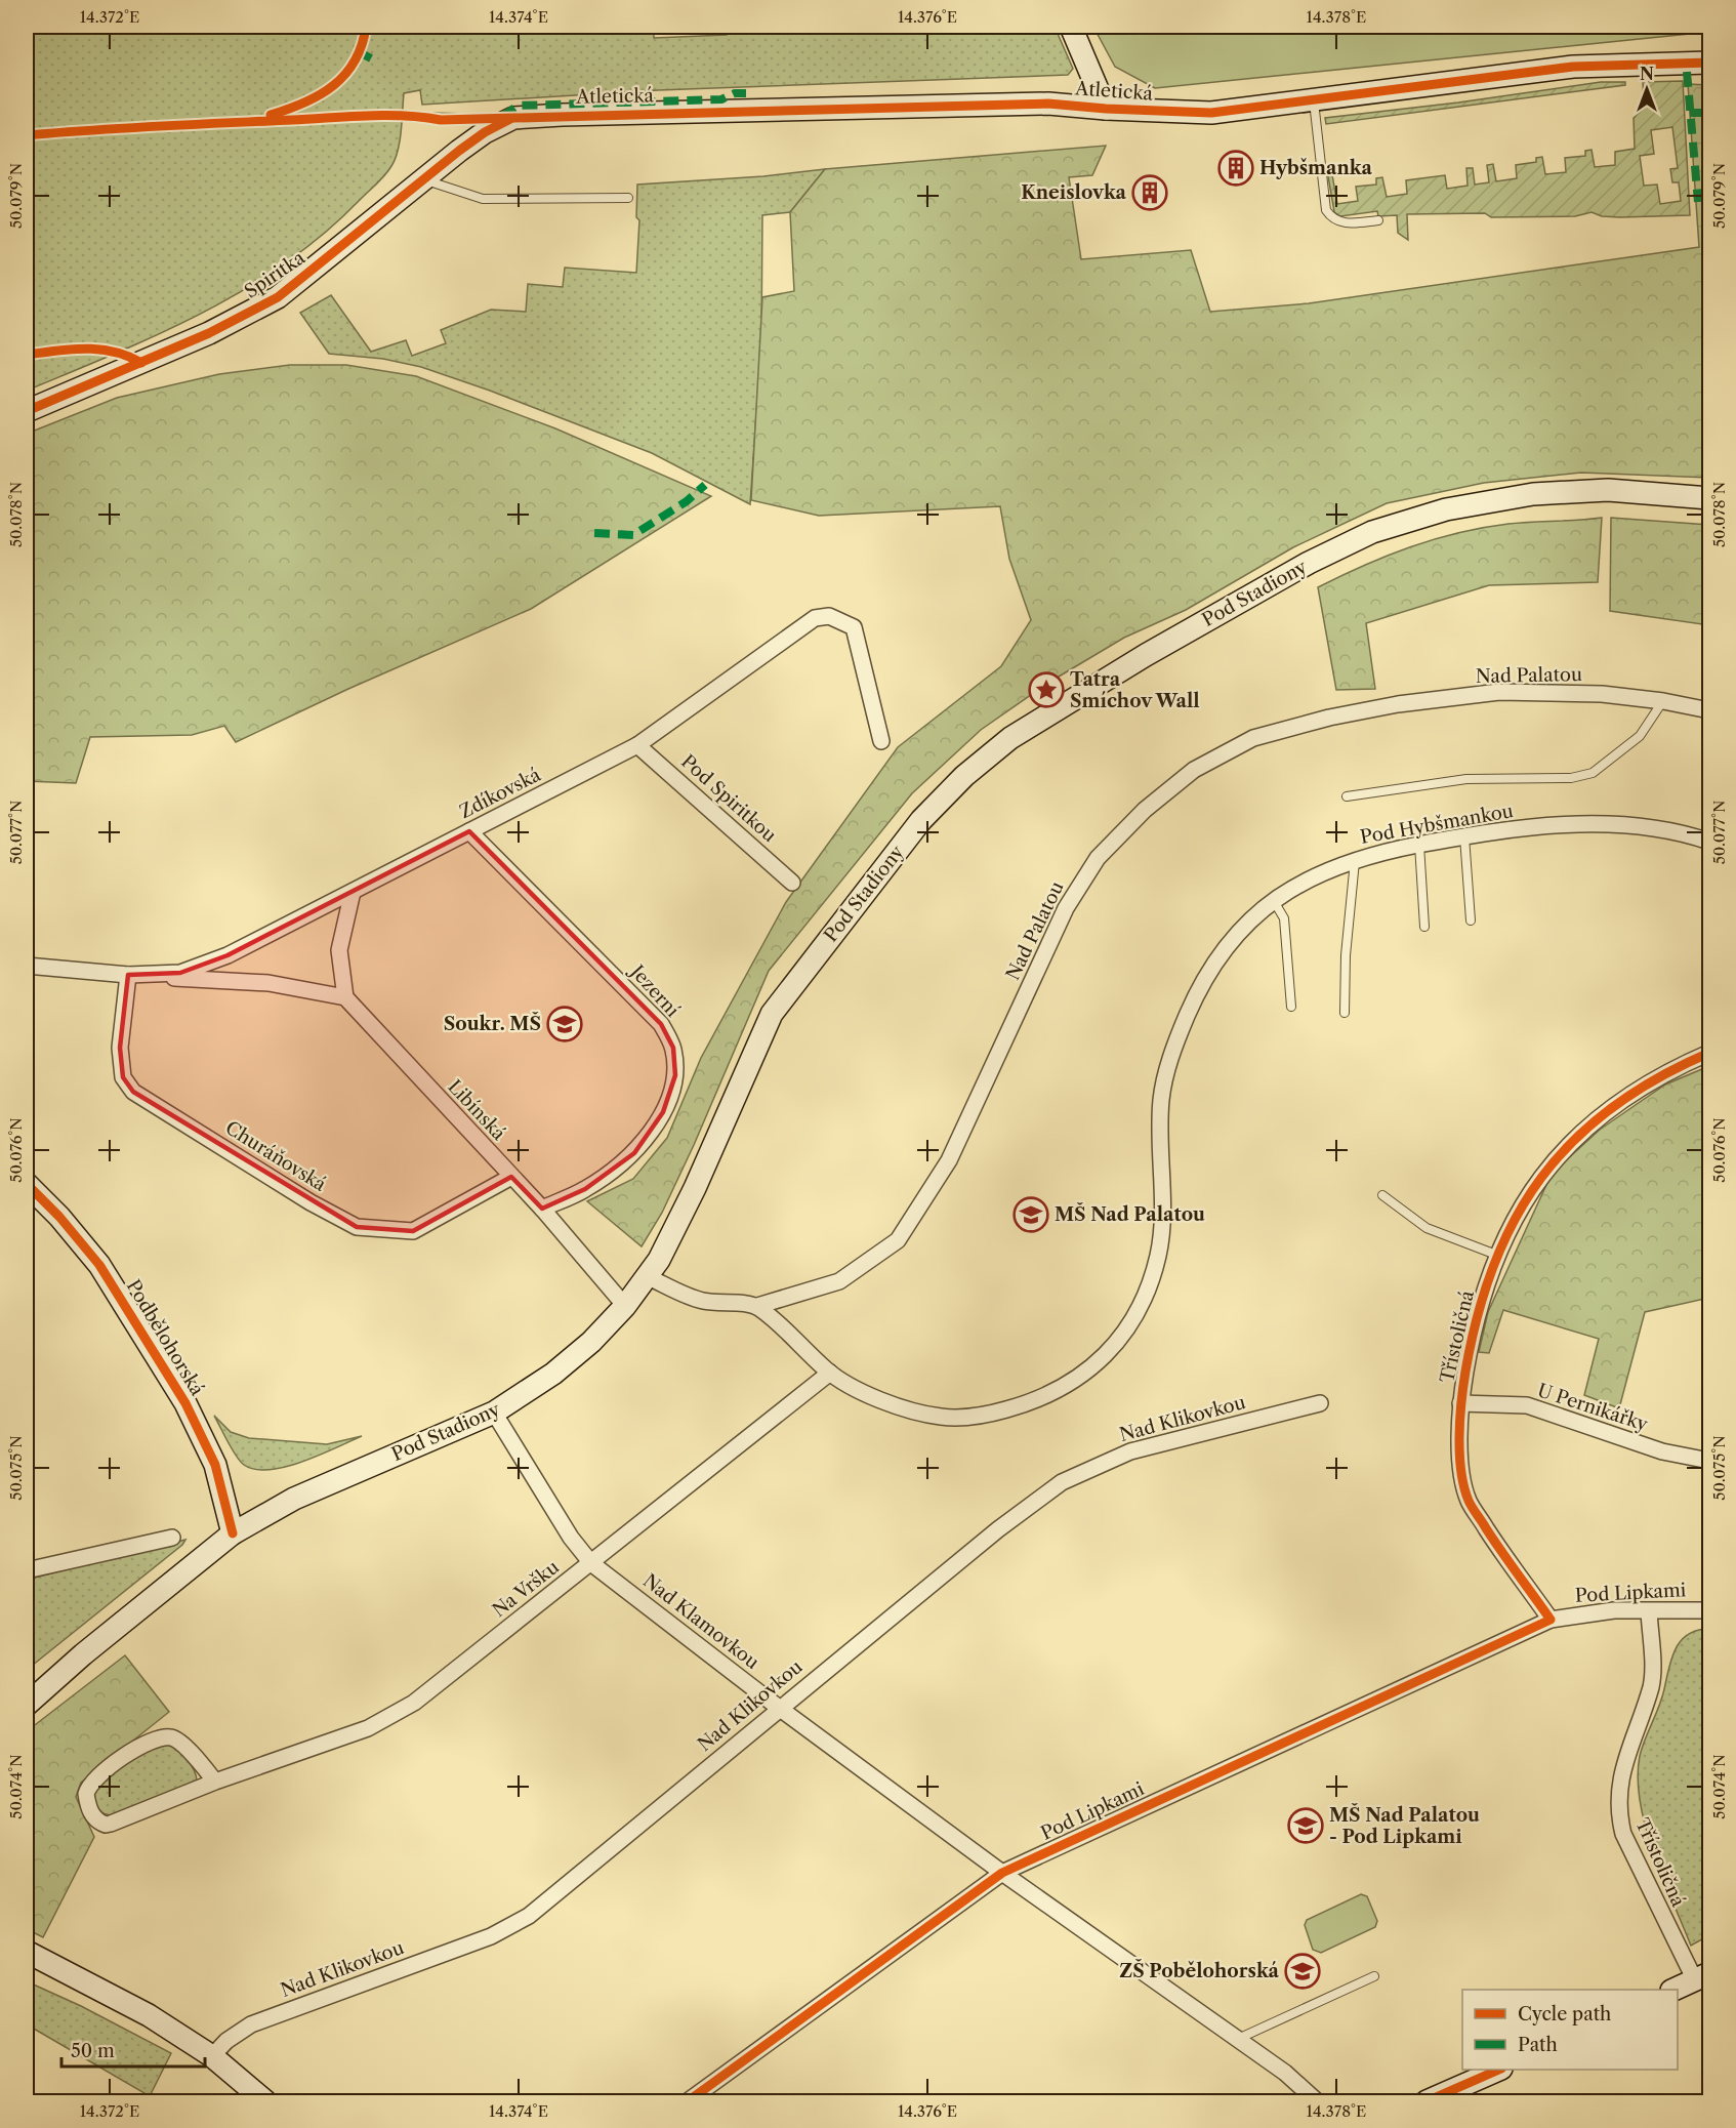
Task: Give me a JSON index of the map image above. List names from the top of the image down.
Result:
{
  "streets": {
    "main road": [
      "Atletická",
      "Spiritka",
      "Pod Stadiony",
      "Podbělohorská"
    ],
    "street": [
      "Nad Palatou",
      "Zdíkovská",
      "Pod Spiritkou",
      "Pod Hybšmankou",
      "Jezerní",
      "Libínská",
      "Churáňovská",
      "Třístoličná",
      "U Pernikářky",
      "Nad Klikovkou",
      "Na Vršku",
      "Pod Lipkami",
      "Nad Klamovkou"
    ]
  },
  "crossings": [
    ["Atletická", "Spiritka"],
    ["Pod Stadiony", "Libínská"],
    ["Pod Stadiony", "Podbělohorská"],
    ["Pod Stadiony", "Nad Klamovkou"],
    ["Nad Palatou", "Pod Hybšmankou"],
    ["Zdíkovská", "Pod Spiritkou"],
    ["Zdíkovská", "Jezerní"],
    ["Zdíkovská", "Churáňovská"],
    ["Pod Hybšmankou", "Na Vršku"],
    ["Jezerní", "Libínská"],
    ["Libínská", "Churáňovská"],
    ["Třístoličná", "U Pernikářky"],
    ["Třístoličná", "Pod Lipkami"],
    ["Nad Klikovkou", "Nad Klamovkou"],
    ["Na Vršku", "Nad Klamovkou"],
    ["Pod Lipkami", "Nad Klamovkou"]
  ],
  "places": {
    "building": ["Hybšmanka", "Kneislovka"],
    "place": ["Tatra Smíchov Wall"],
    "school or university": [
      "Soukr. MŠ",
      "MŠ Nad Palatou",
      "MŠ Nad Palatou - Pod Lipkami",
      "ZŠ Pobělohorská"
    ]
  },
  "legend": ["Cycle path", "Path"],
  "scale_bar": "50 m",
  "north": "top",
  "coordinates": [
    "14.372°E",
    "14.374°E",
    "14.376°E",
    "14.378°E",
    "50.079°N",
    "50.078°N",
    "50.077°N",
    "50.076°N",
    "50.075°N",
    "50.074°N"
  ]
}
